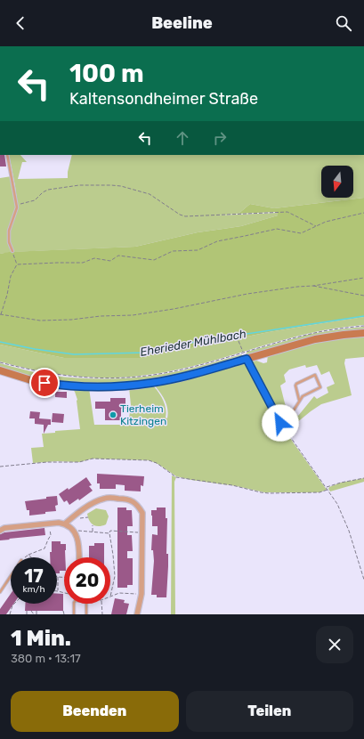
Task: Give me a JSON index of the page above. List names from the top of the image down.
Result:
{
  "water": ["Eherieder Mühlbach"],
  "places": ["Tierheim Kitzingen"],
  "north": "bottom",
  "page": {
    "header": "Beeline",
    "turn": ["100 m", "Kaltensondheimer Straße"],
    "speed": "17 km/h",
    "limit": "20",
    "heading": ["1 Min.", "380 m · 13:17"],
    "buttons": ["Beenden", "Teilen"]
  }
}
